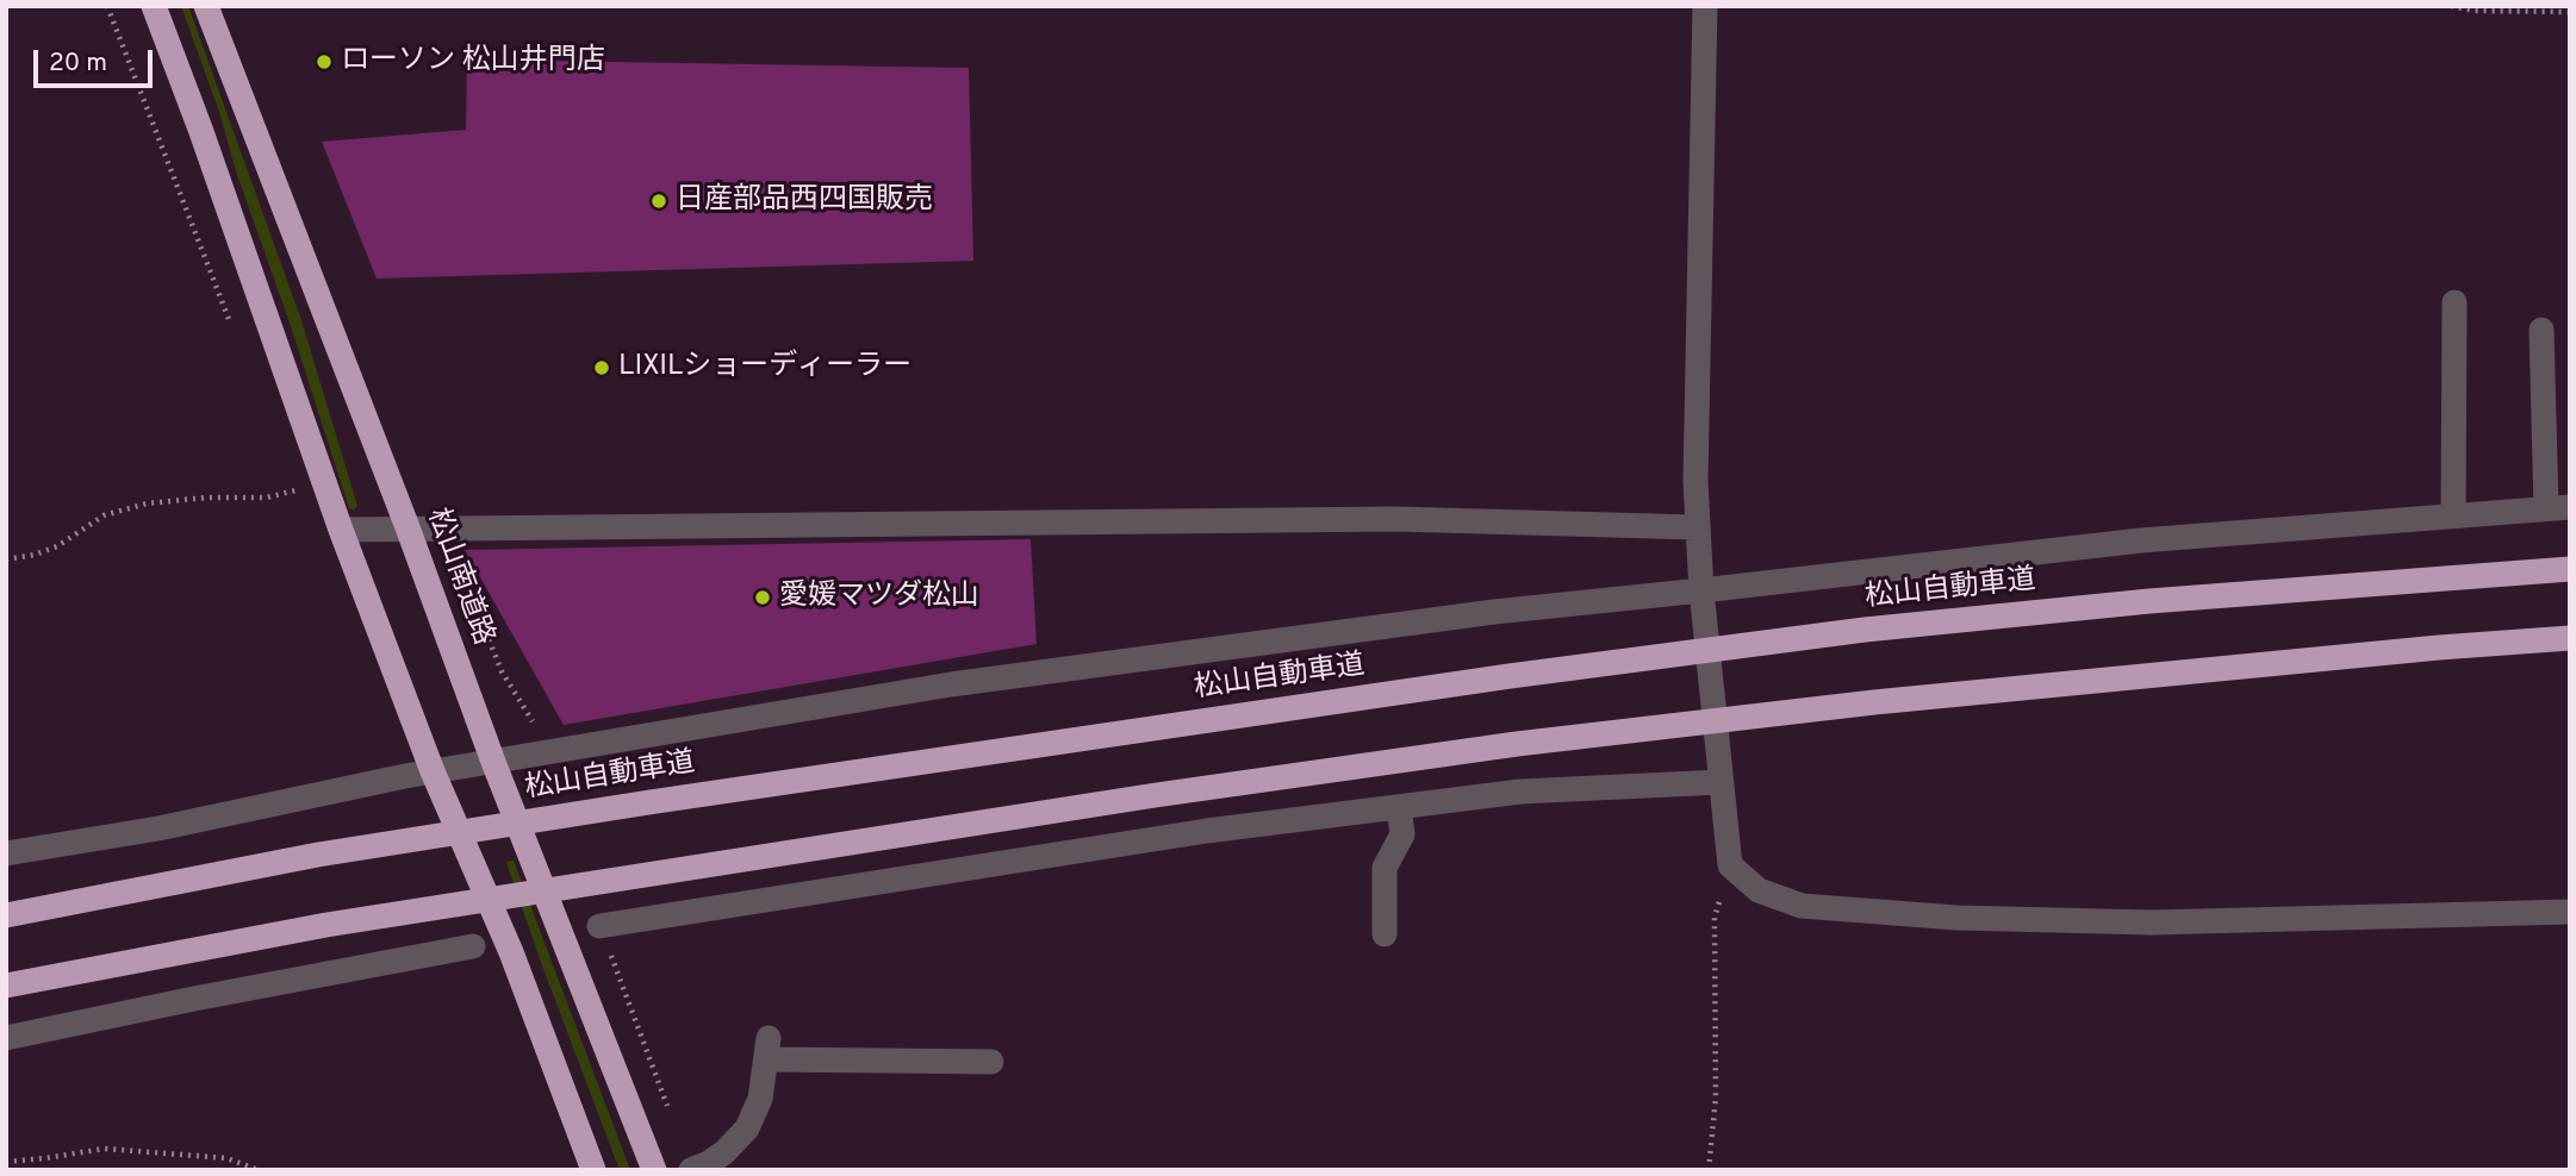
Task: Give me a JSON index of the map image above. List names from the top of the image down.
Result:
{
  "streets": {
    "highway": ["松山南道路", "松山自動車道"]
  },
  "places": [
    "ローソン 松山井門店",
    "日産部品西四国販売",
    "LIXILショーディーラー",
    "愛媛マツダ松山"
  ],
  "scale_bar": "20 m"
}
